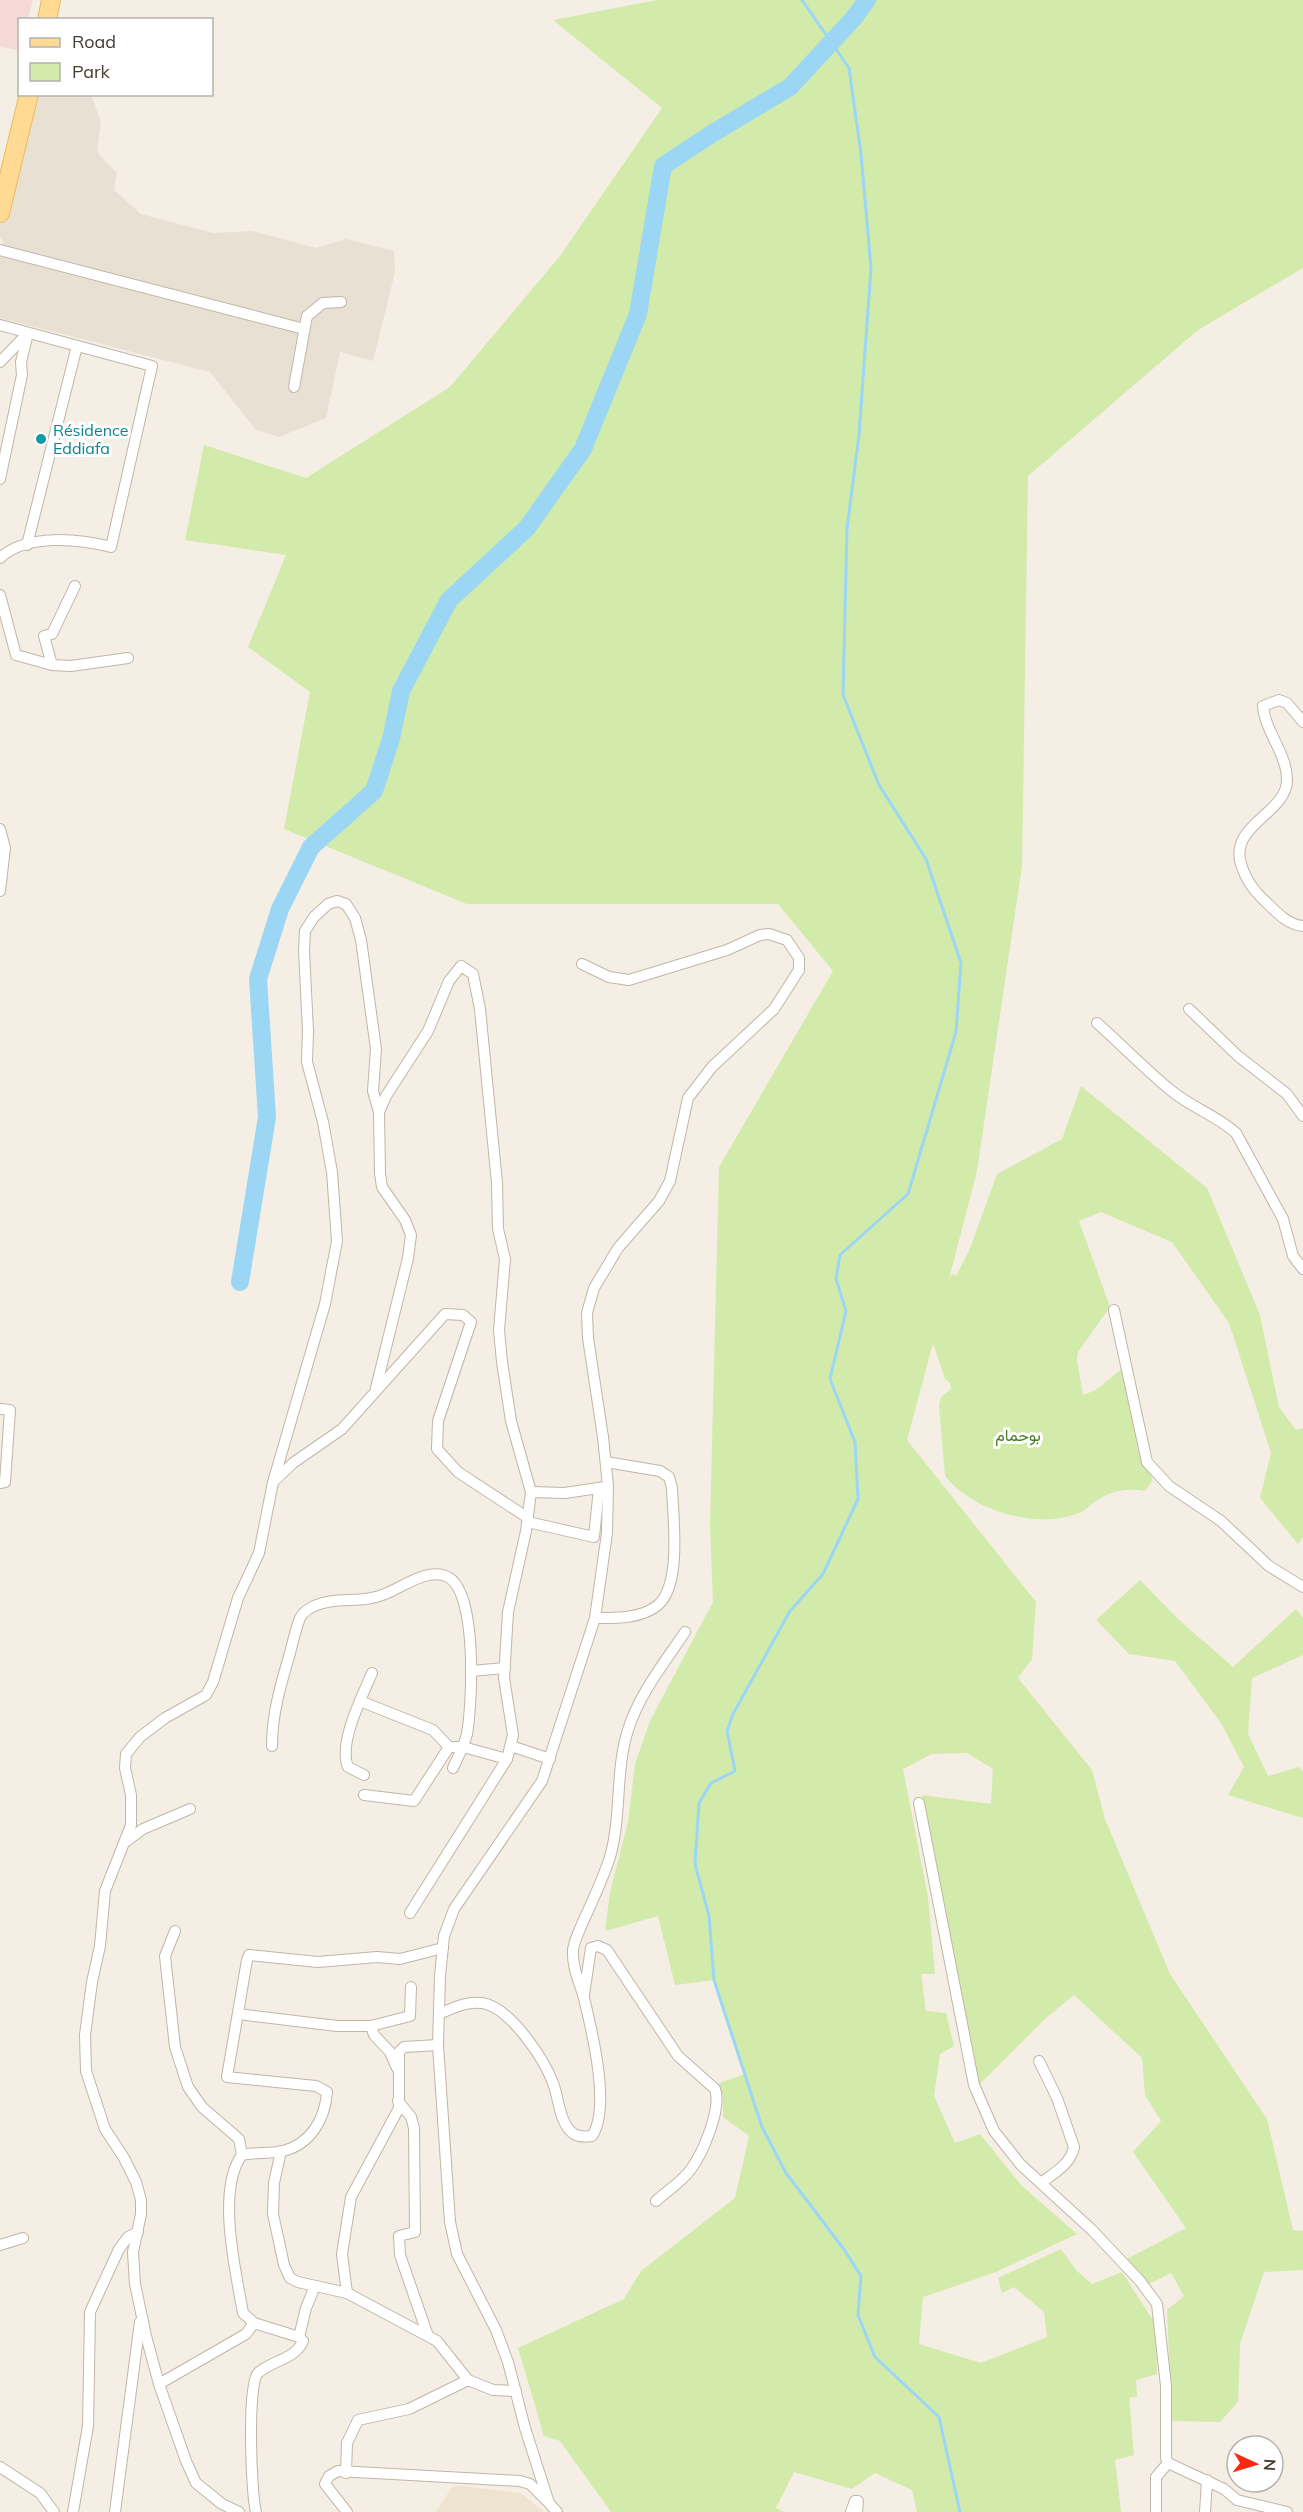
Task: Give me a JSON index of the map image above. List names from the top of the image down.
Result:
{
  "parks": ["بوحمام"],
  "places": ["Résidence Eddiafa"],
  "legend": ["Road", "Park"],
  "north": "right"
}
